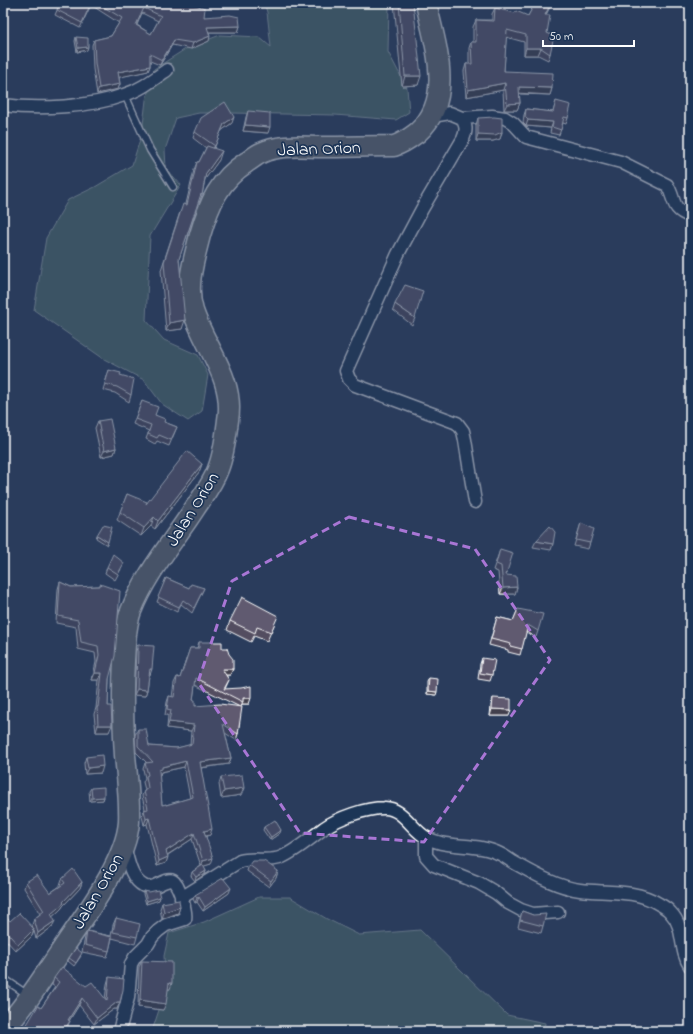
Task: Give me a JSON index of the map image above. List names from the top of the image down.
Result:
{
  "streets": {
    "highway": ["Jalan Orion"]
  },
  "scale_bar": "50 m"
}
